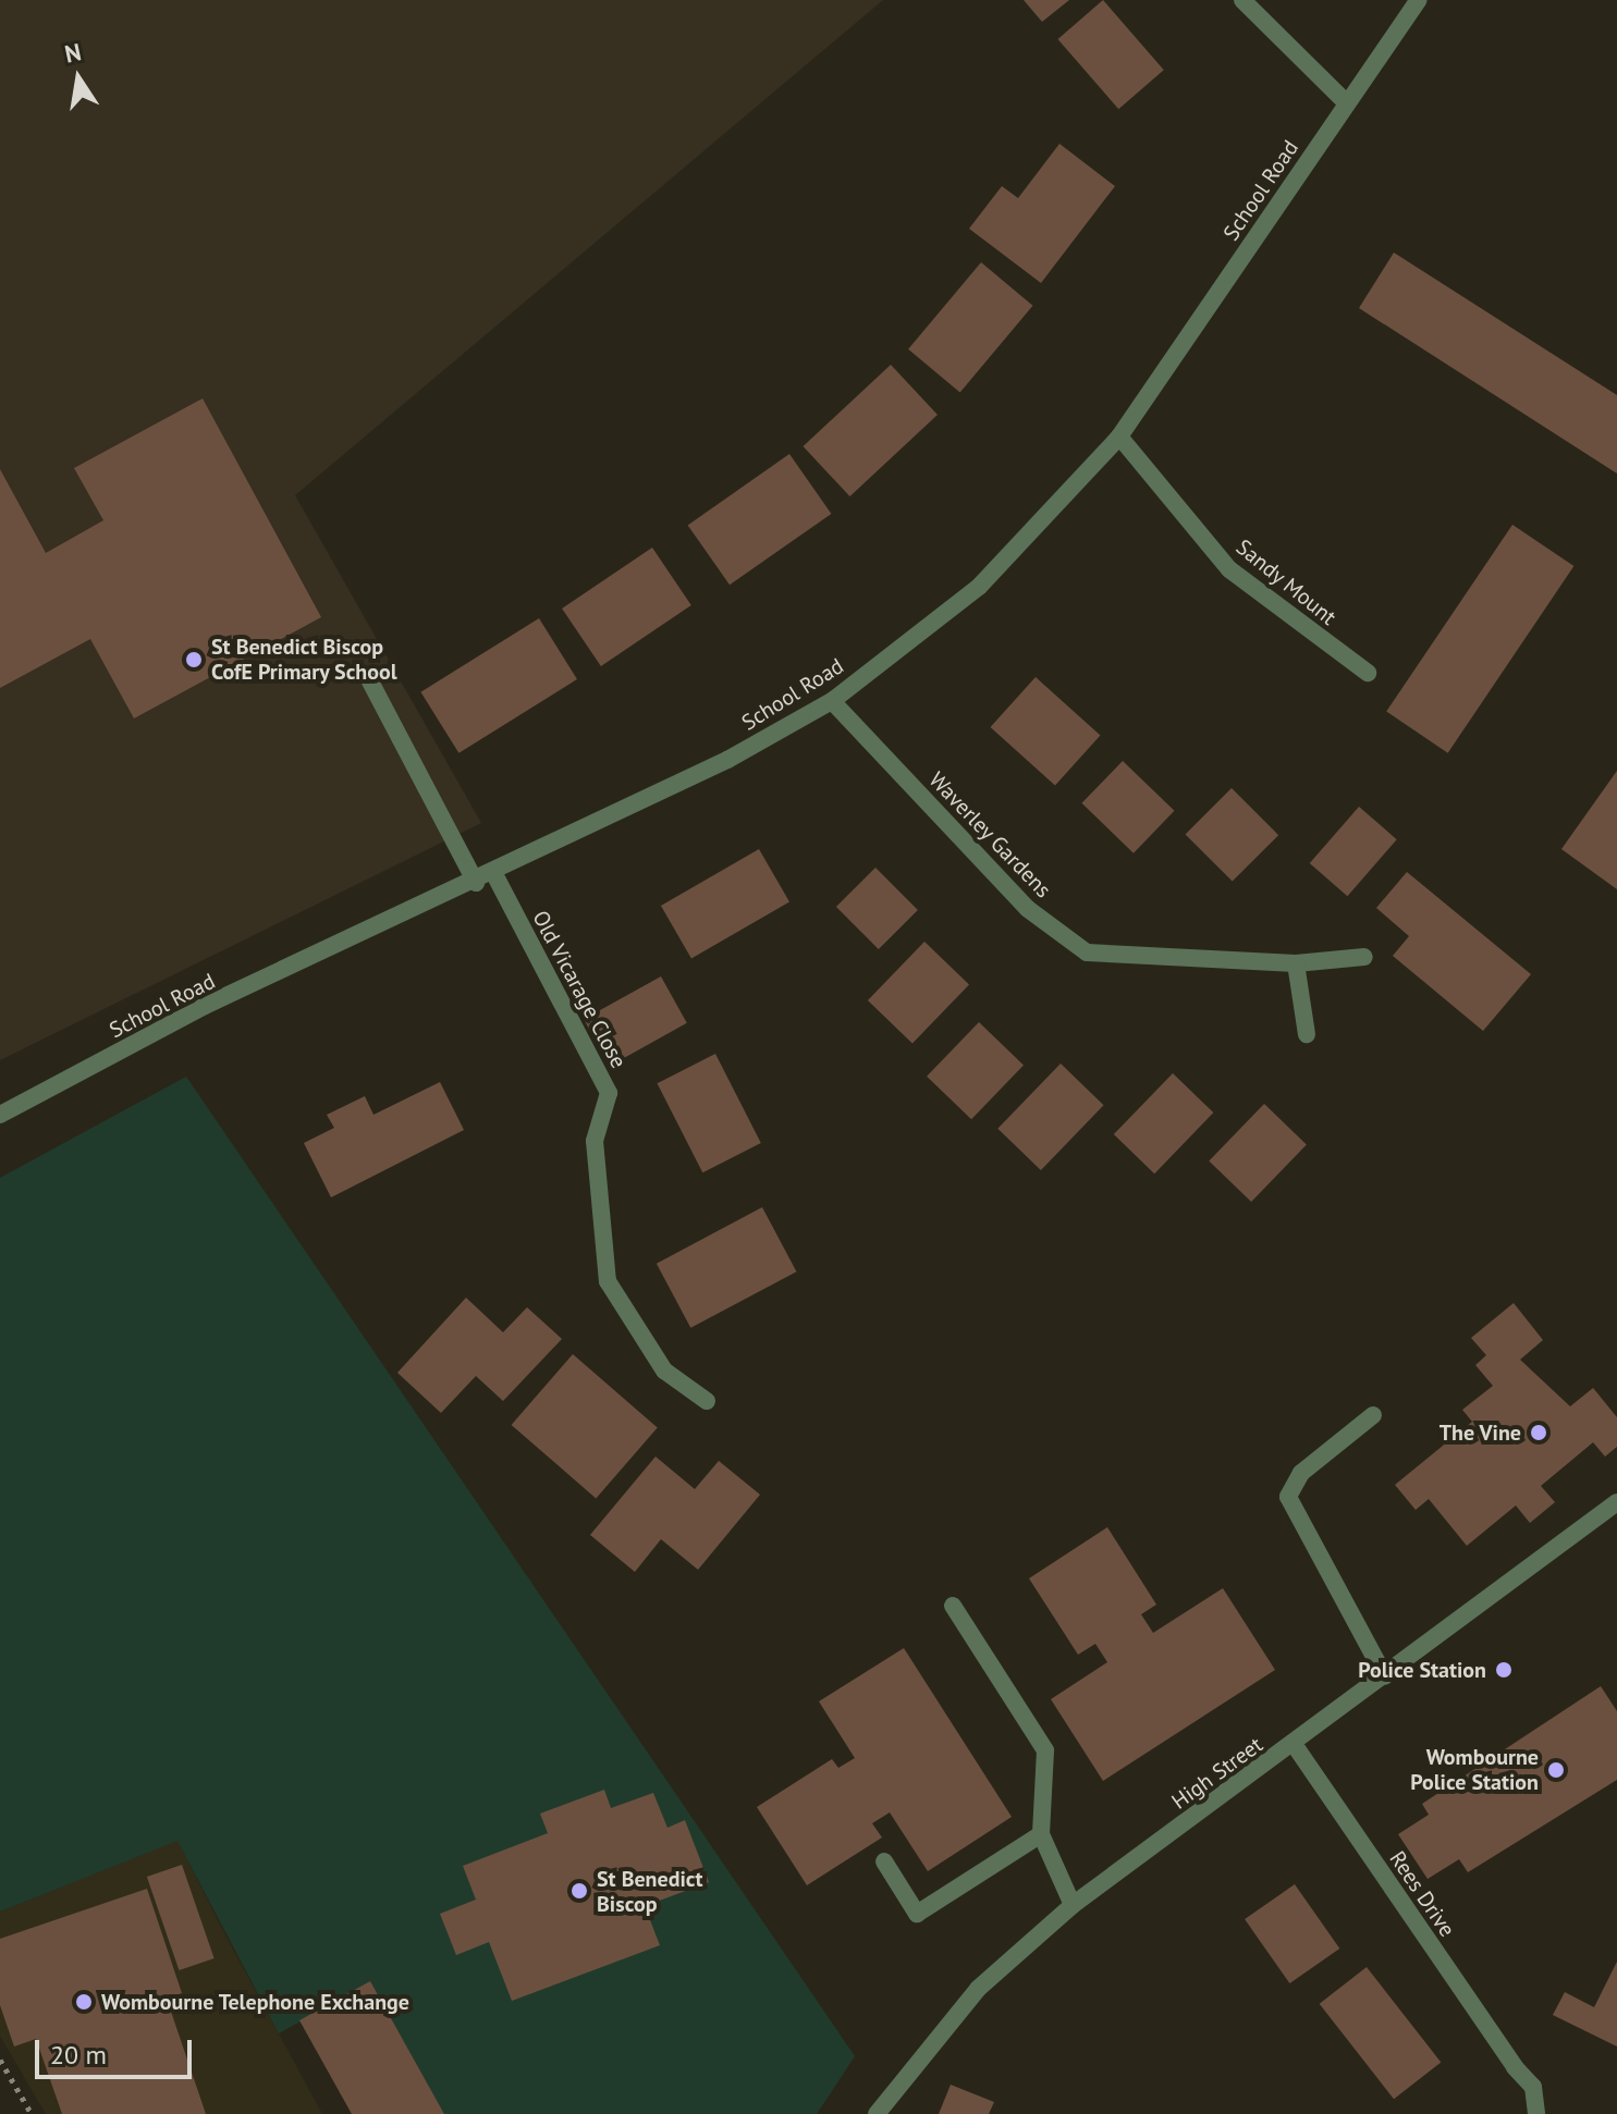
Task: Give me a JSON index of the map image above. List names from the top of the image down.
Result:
{
  "streets": {
    "street": [
      "School Road",
      "Sandy Mount",
      "Waverley Gardens",
      "Old Vicarage Close",
      "High Street",
      "Rees Drive"
    ]
  },
  "crossings": [
    ["School Road", "Sandy Mount"],
    ["School Road", "Waverley Gardens"],
    ["School Road", "Old Vicarage Close"],
    ["High Street", "Rees Drive"]
  ],
  "places": [
    "St Benedict Biscop CofE Primary School",
    "The Vine",
    "Police Station",
    "Wombourne Police Station",
    "St Benedict Biscop",
    "Wombourne Telephone Exchange"
  ],
  "scale_bar": "20 m",
  "north": "top"
}
